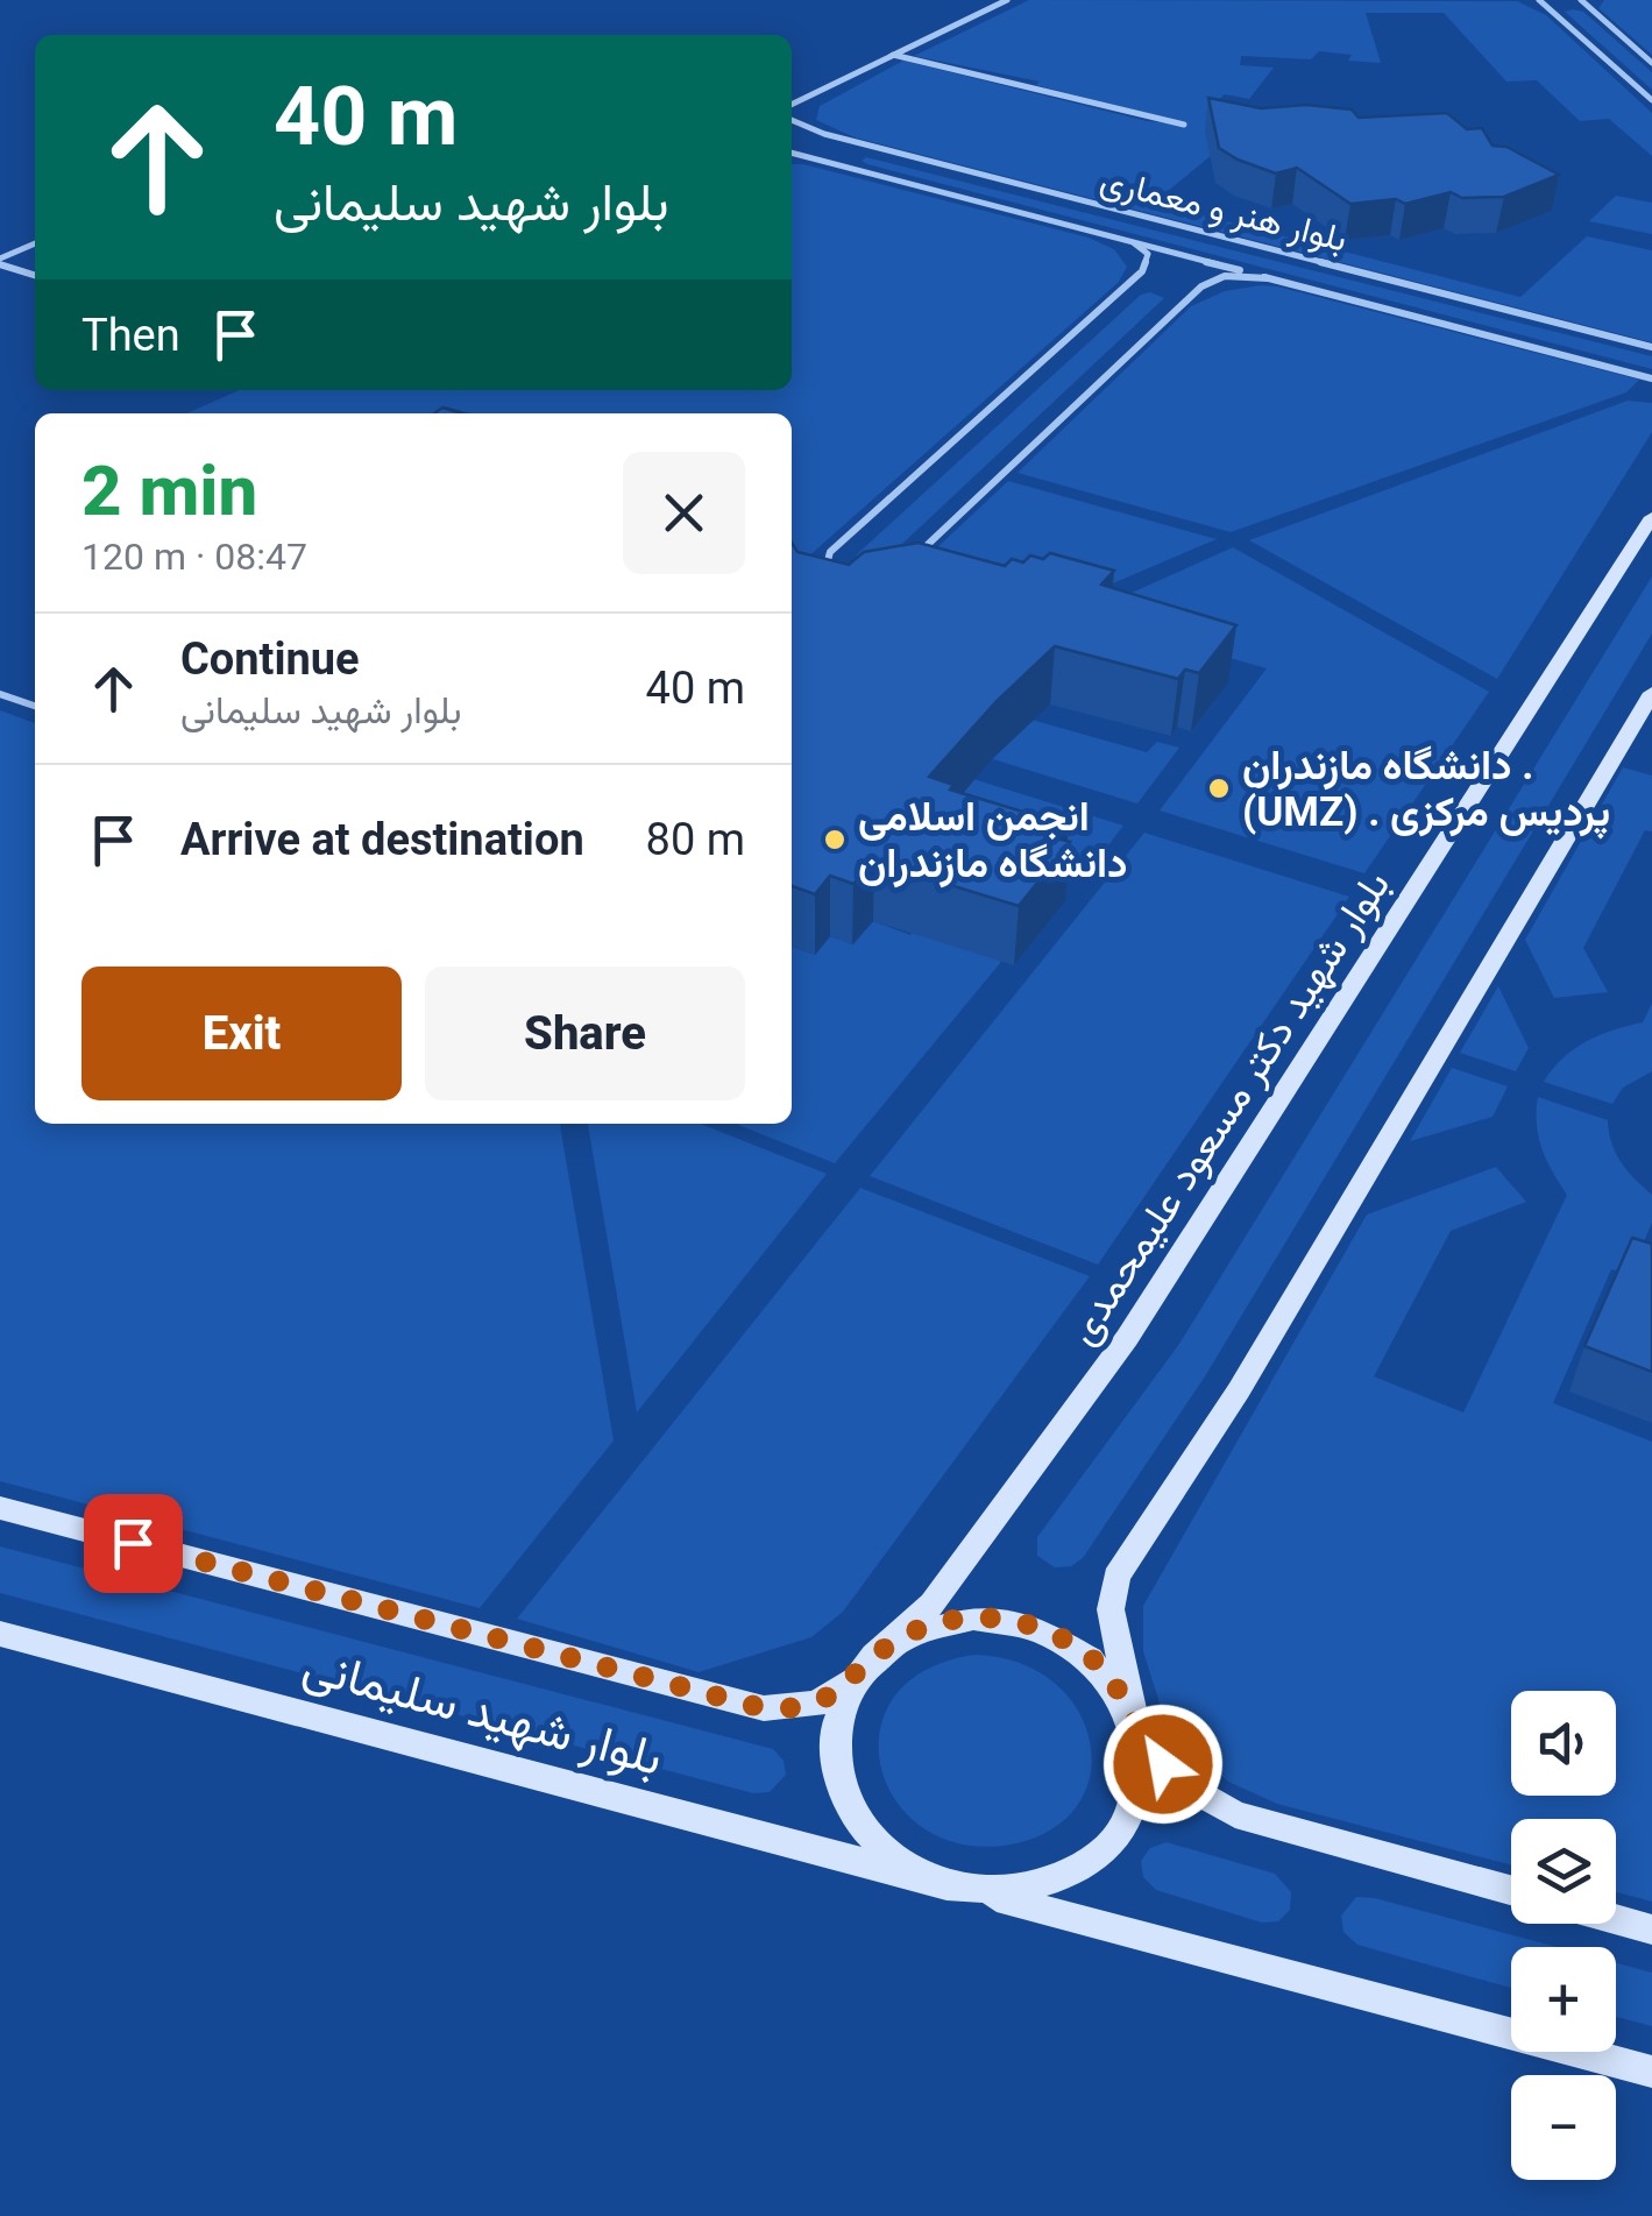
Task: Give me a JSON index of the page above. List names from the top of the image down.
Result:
{
  "streets": {
    "main road": ["بلوار شهید دکتر مسعود علیمحمدی", "بلوار شهید سلیمانی"],
    "street": ["بلوار هنر و معماری"]
  },
  "crossings": [
    ["بلوار شهید دکتر مسعود علیمحمدی", "بلوار شهید سلیمانی"]
  ],
  "places": ["دانشگاه مازندران . (UMZ) . پردیس مرکزی", "انجمن اسلامی دانشگاه مازندران"],
  "page": {
    "turn": ["40 m", "بلوار شهید سلیمانی"],
    "then": "Then",
    "heading": ["2 min", "120 m · 08:47"],
    "list": [
      {
        "name": "Continue",
        "note": "بلوار شهید سلیمانی",
        "value": "40 m"
      },
      {
        "name": "Arrive at destination",
        "value": "80 m"
      }
    ],
    "buttons": ["Exit", "Share"],
    "map_buttons": ["+", "−"]
  }
}
